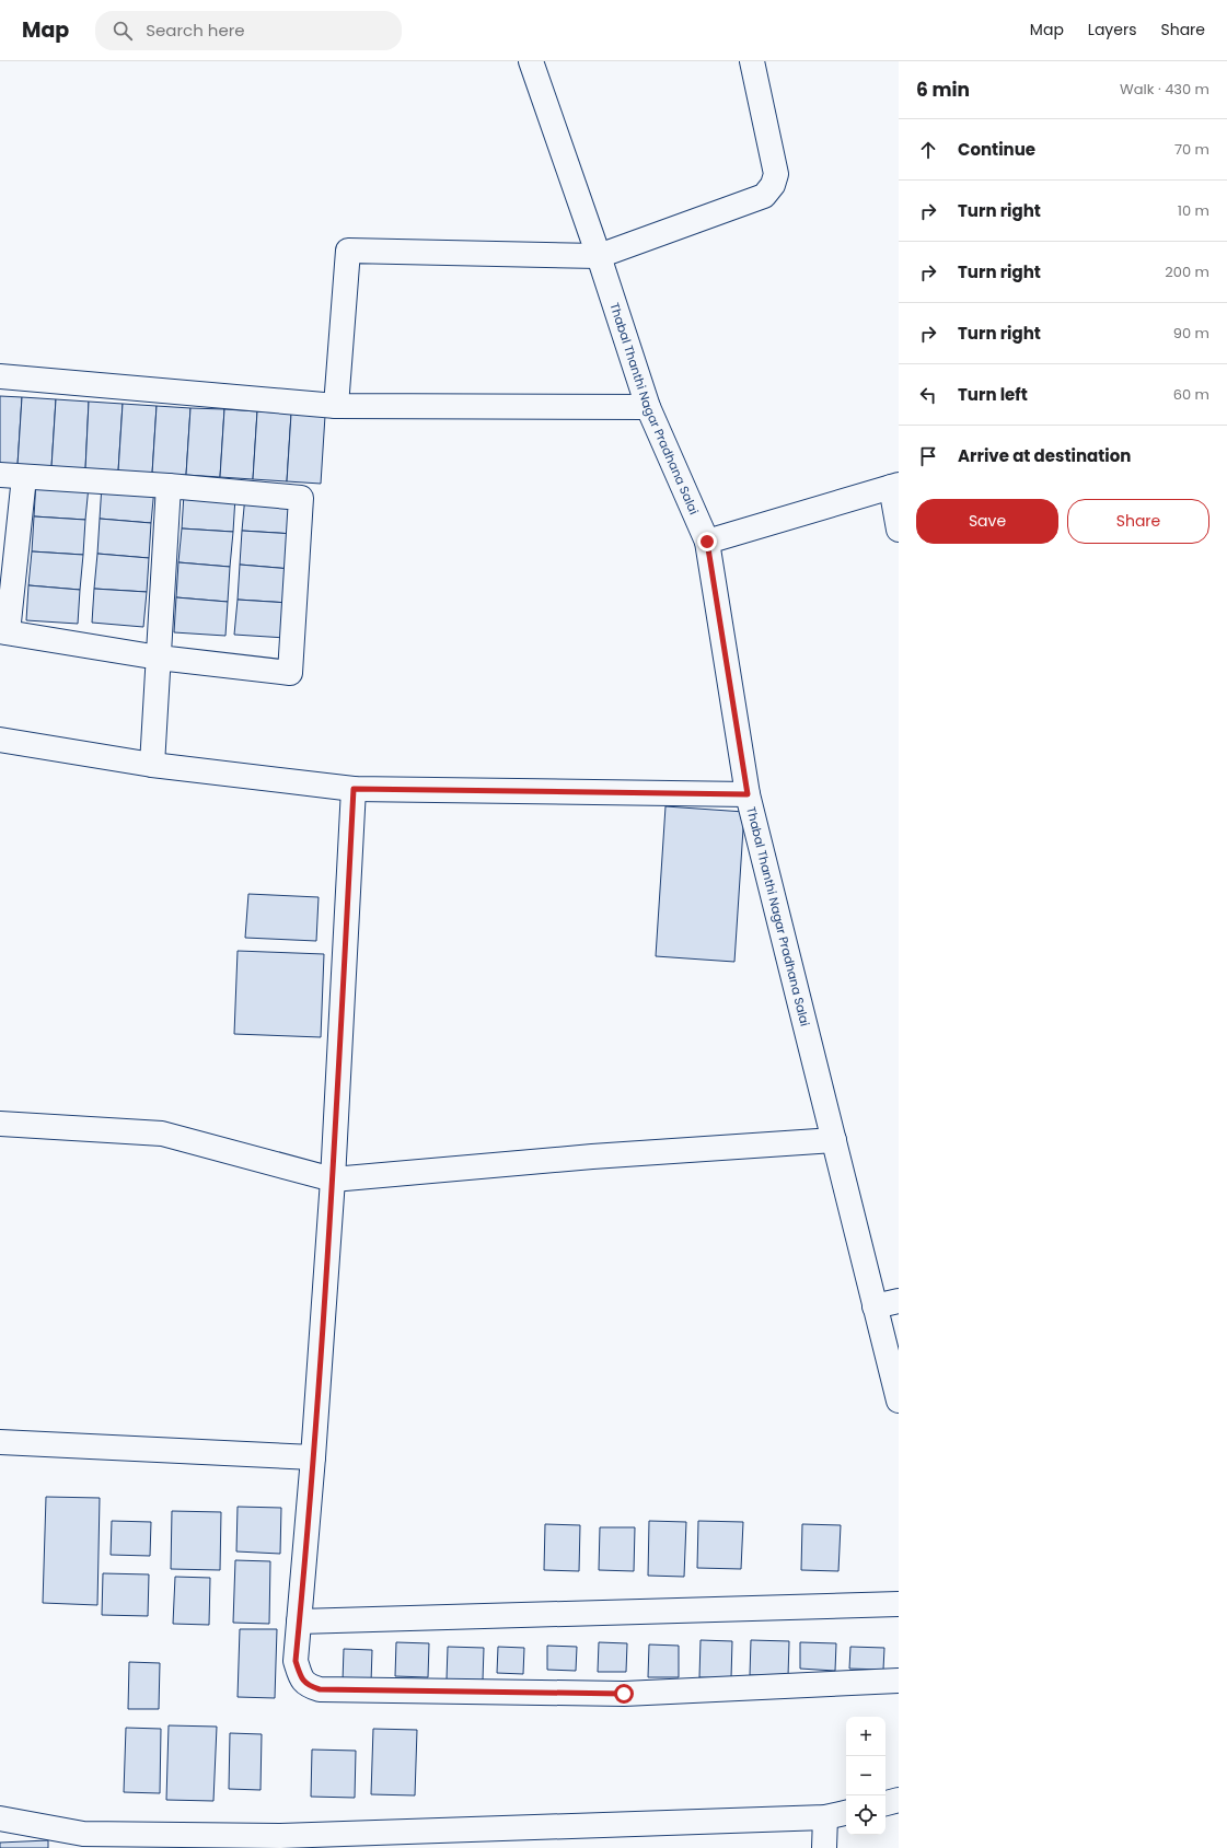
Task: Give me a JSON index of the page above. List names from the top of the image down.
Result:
{
  "streets": {
    "street": ["Thabal Thanthi Nagar Pradhana Salai"]
  },
  "page": {
    "header": "Map",
    "search": "Search here",
    "nav": ["Map", "Layers", "Share"],
    "heading": ["6 min", "Walk · 430 m"],
    "list": [
      ["Continue", "70 m"],
      ["Turn right", "10 m"],
      ["Turn right", "200 m"],
      ["Turn right", "90 m"],
      ["Turn left", "60 m"],
      "Arrive at destination"
    ],
    "buttons": ["Save", "Share"],
    "map_buttons": ["+", "−"]
  }
}
